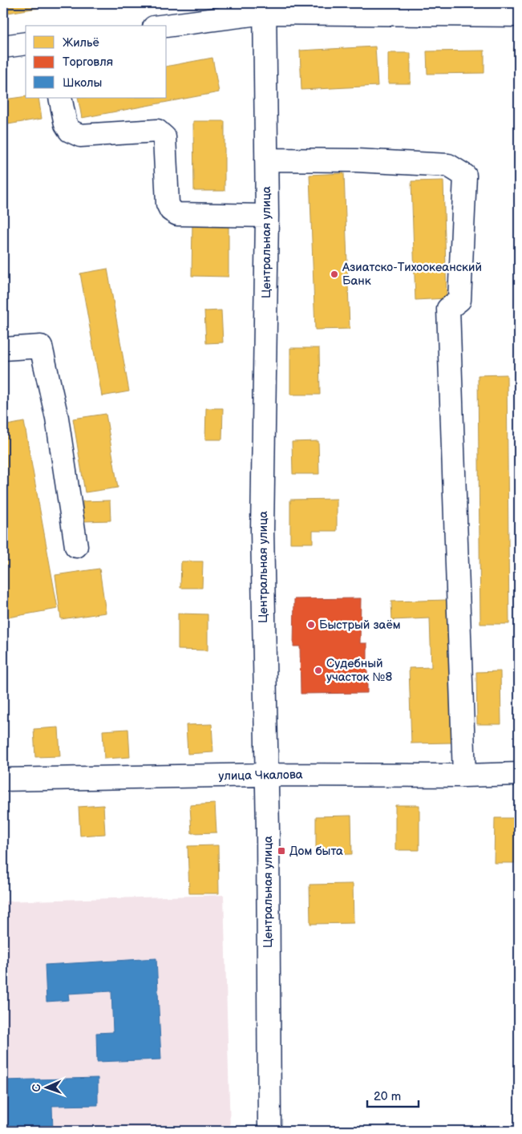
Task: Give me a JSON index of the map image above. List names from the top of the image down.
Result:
{
  "streets": {
    "street": ["Центральная улица", "улица Чкалова"]
  },
  "crossings": [
    ["Центральная улица", "улица Чкалова"]
  ],
  "places": {
    "other": ["Азиатско-Тихоокеанский Банк", "Быстрый заём", "Судебный участок №8"],
    "transit": ["Дом быта"]
  },
  "legend": ["Жильё", "Торговля", "Школы"],
  "scale_bar": "20 m",
  "north": "left"
}
